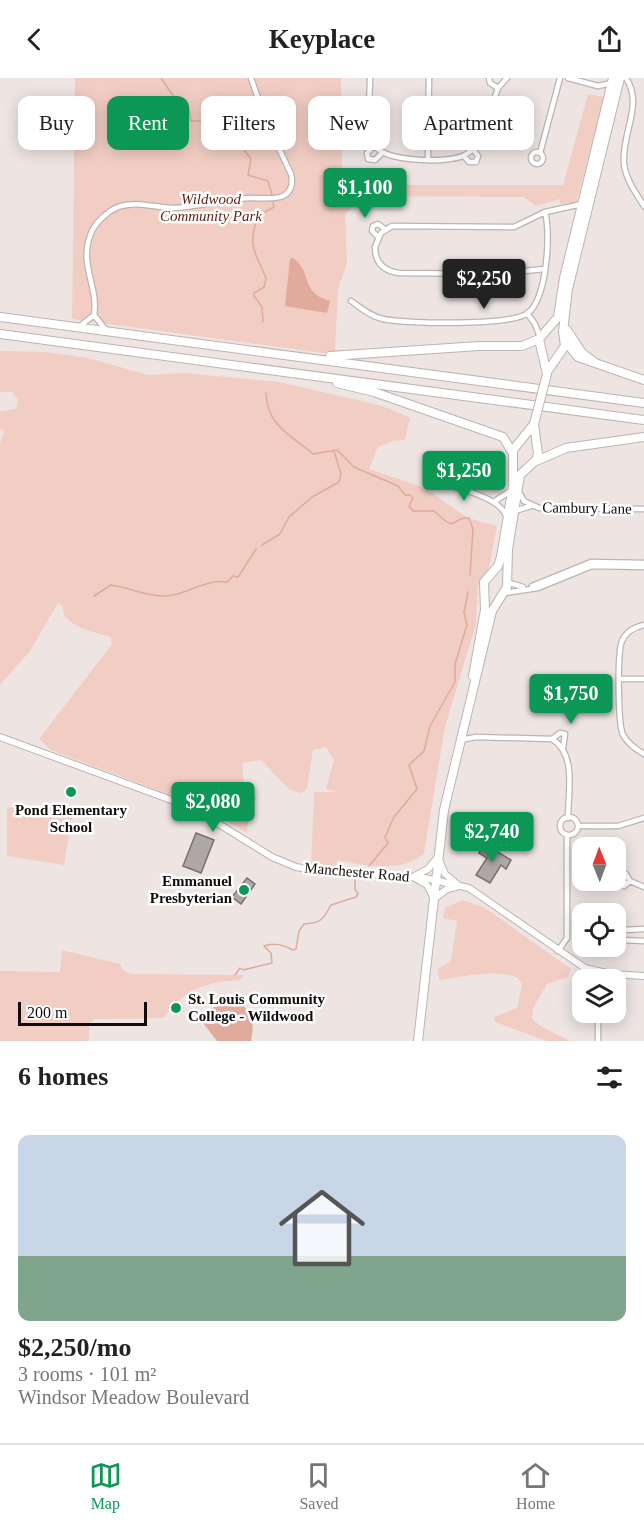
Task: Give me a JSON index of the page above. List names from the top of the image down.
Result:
{
  "streets": {
    "street": ["Cambury Lane", "Manchester Road"]
  },
  "parks": ["Wildwood Community Park"],
  "places": ["Pond Elementary School", "Emmanuel Presbyterian", "St. Louis Community College - Wildwood"],
  "scale_bar": "200 m",
  "north": "top",
  "page": {
    "header": "Keyplace",
    "chip": [
      "Buy",
      "Rent",
      "Filters",
      "New",
      "Apartment"
    ],
    "price": [
      "$1,100",
      "$2,250",
      "$1,250",
      "$1,750",
      "$2,080",
      "$2,740"
    ],
    "scale": "200 m",
    "heading": "6 homes",
    "list": [
      {
        "name": "$2,250/mo",
        "note": "3 rooms · 101 m² · Windsor Meadow Boulevard"
      }
    ],
    "tabs": ["Map", "Saved", "Home"]
  }
}
